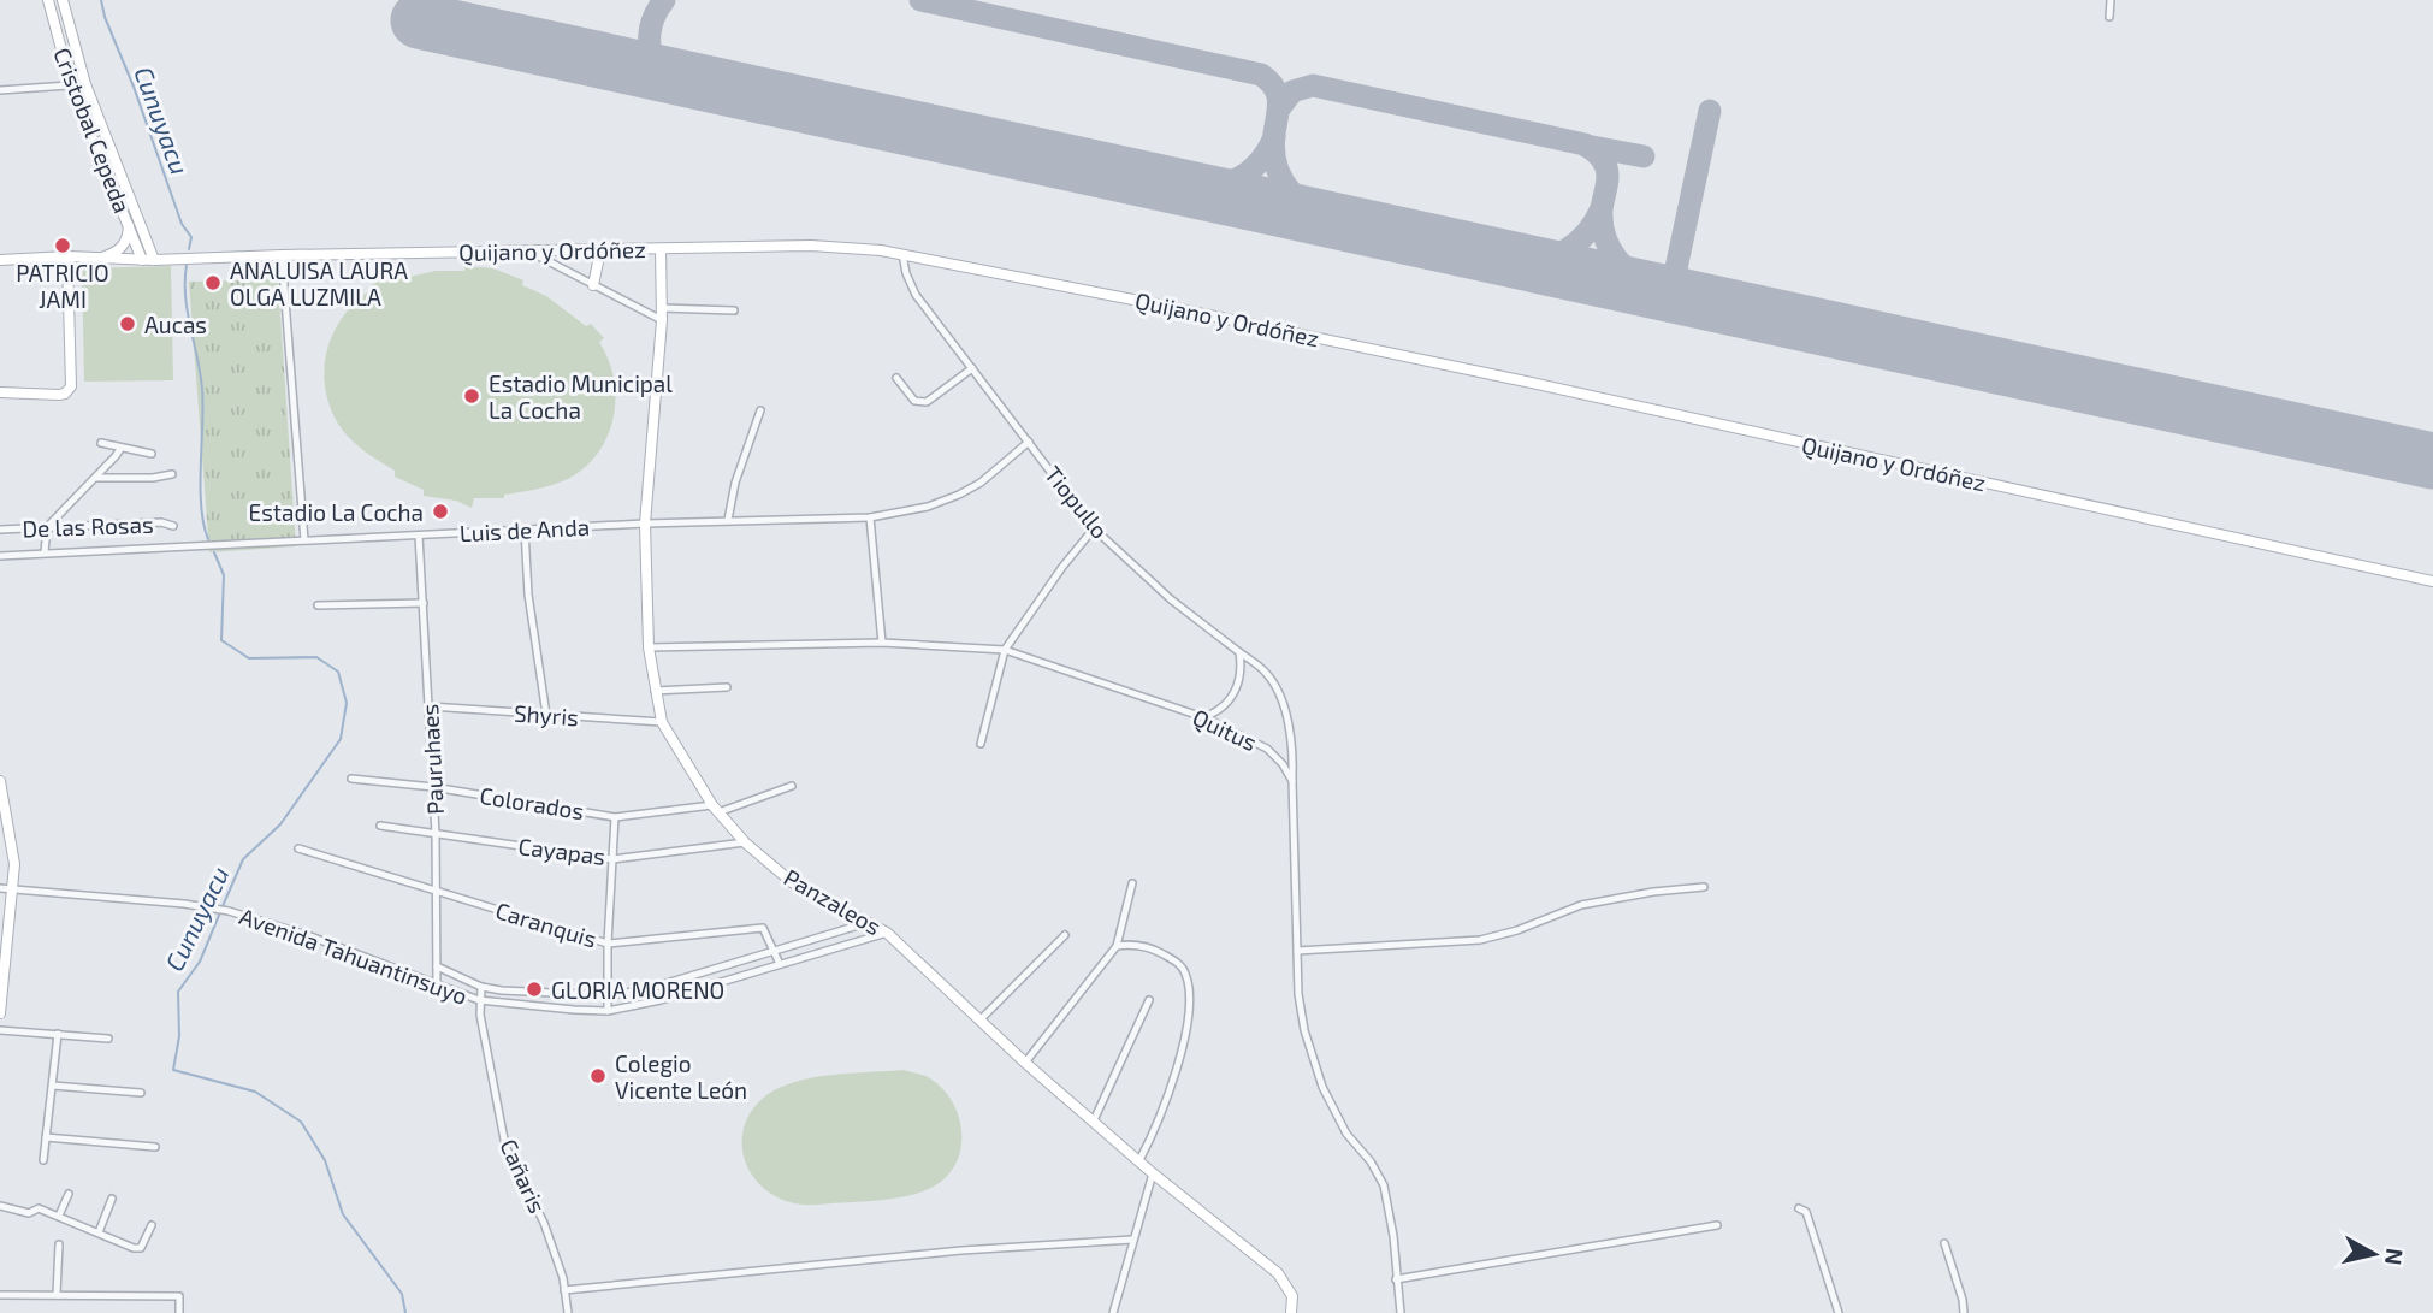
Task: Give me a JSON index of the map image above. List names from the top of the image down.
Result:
{
  "streets": {
    "street": [
      "Cristobal Cepeda",
      "Quijano y Ordóñez",
      "Tiopullo",
      "De las Rosas",
      "Luis de Anda",
      "Shyris",
      "Quitus",
      "Pauruhaes",
      "Colorados",
      "Cayapas",
      "Panzaleos",
      "Caranquis",
      "Avenida Tahuantinsuyo",
      "Cañaris"
    ]
  },
  "crossings": [
    ["Cristobal Cepeda", "Quijano y Ordóñez"],
    ["Quijano y Ordóñez", "Tiopullo"],
    ["Quijano y Ordóñez", "Panzaleos"],
    ["Tiopullo", "Luis de Anda"],
    ["Tiopullo", "Quitus"],
    ["Luis de Anda", "Pauruhaes"],
    ["Luis de Anda", "Panzaleos"],
    ["Shyris", "Pauruhaes"],
    ["Shyris", "Panzaleos"],
    ["Quitus", "Panzaleos"],
    ["Pauruhaes", "Colorados"],
    ["Pauruhaes", "Cayapas"],
    ["Pauruhaes", "Caranquis"],
    ["Pauruhaes", "Avenida Tahuantinsuyo"],
    ["Colorados", "Panzaleos"],
    ["Cayapas", "Panzaleos"],
    ["Panzaleos", "Avenida Tahuantinsuyo"],
    ["Caranquis", "Avenida Tahuantinsuyo"],
    ["Avenida Tahuantinsuyo", "Cañaris"]
  ],
  "water": ["Cunuyacu"],
  "places": [
    "PATRICIO JAMI",
    "ANALUISA LAURA OLGA LUZMILA",
    "Aucas",
    "Estadio Municipal La Cocha",
    "Estadio La Cocha",
    "GLORIA MORENO",
    "Colegio Vicente León"
  ],
  "north": "right"
}
